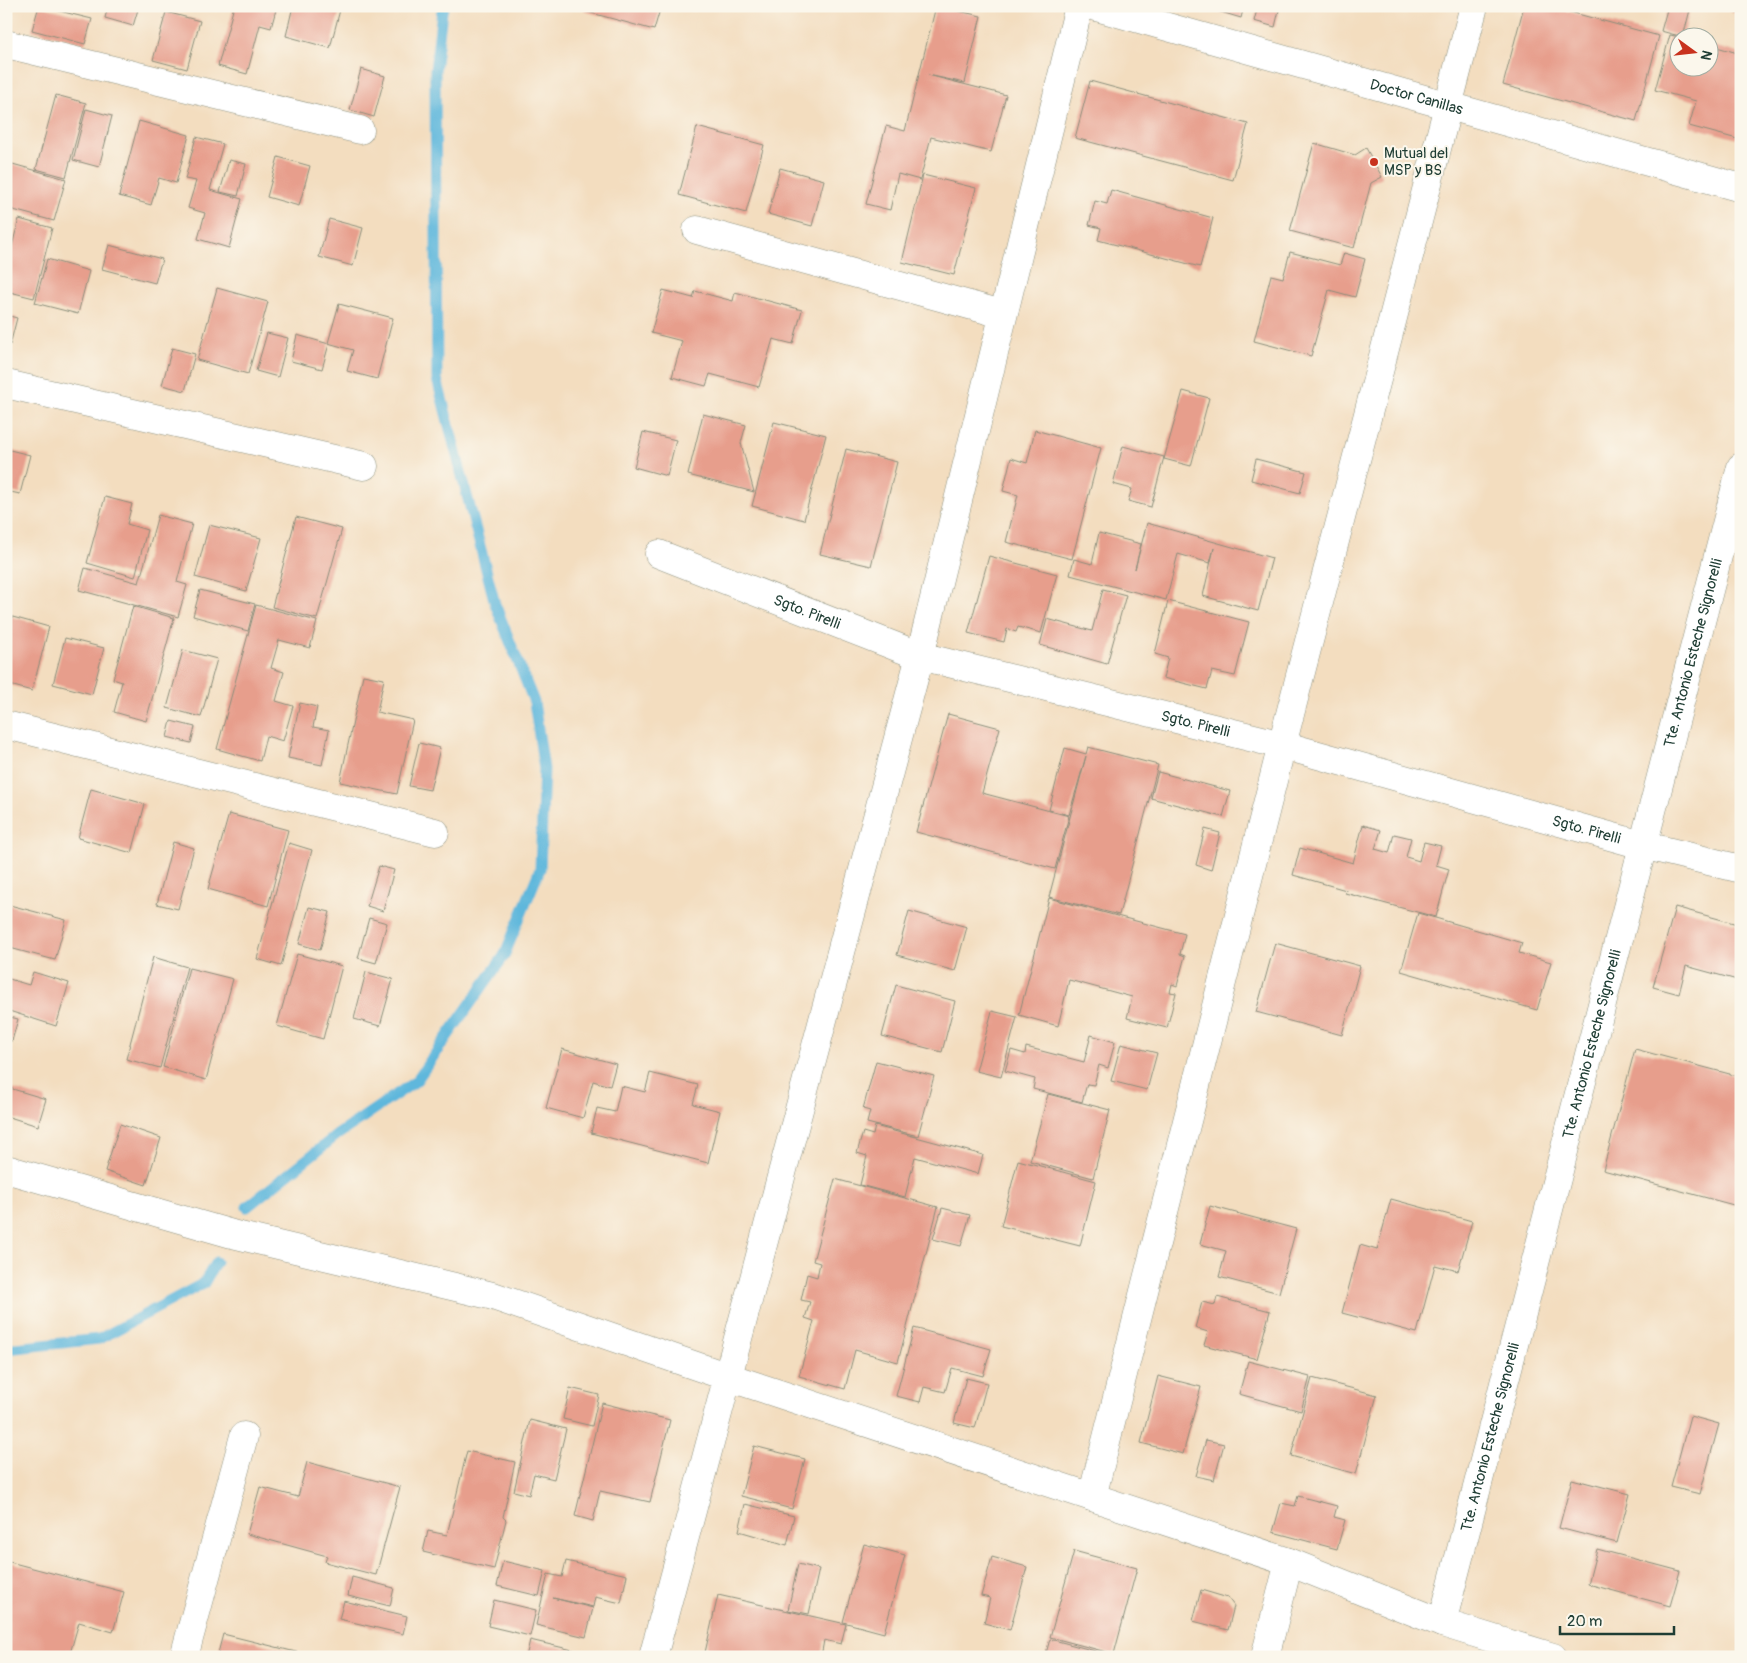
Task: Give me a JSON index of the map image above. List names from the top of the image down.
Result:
{
  "streets": {
    "street": ["Doctor Canillas", "Sgto. Pirelli", "Tte. Antonio Esteche Signorelli"]
  },
  "crossings": [
    ["Sgto. Pirelli", "Tte. Antonio Esteche Signorelli"]
  ],
  "places": ["Mutual del MSP y BS"],
  "scale_bar": "20 m",
  "north": "right"
}
